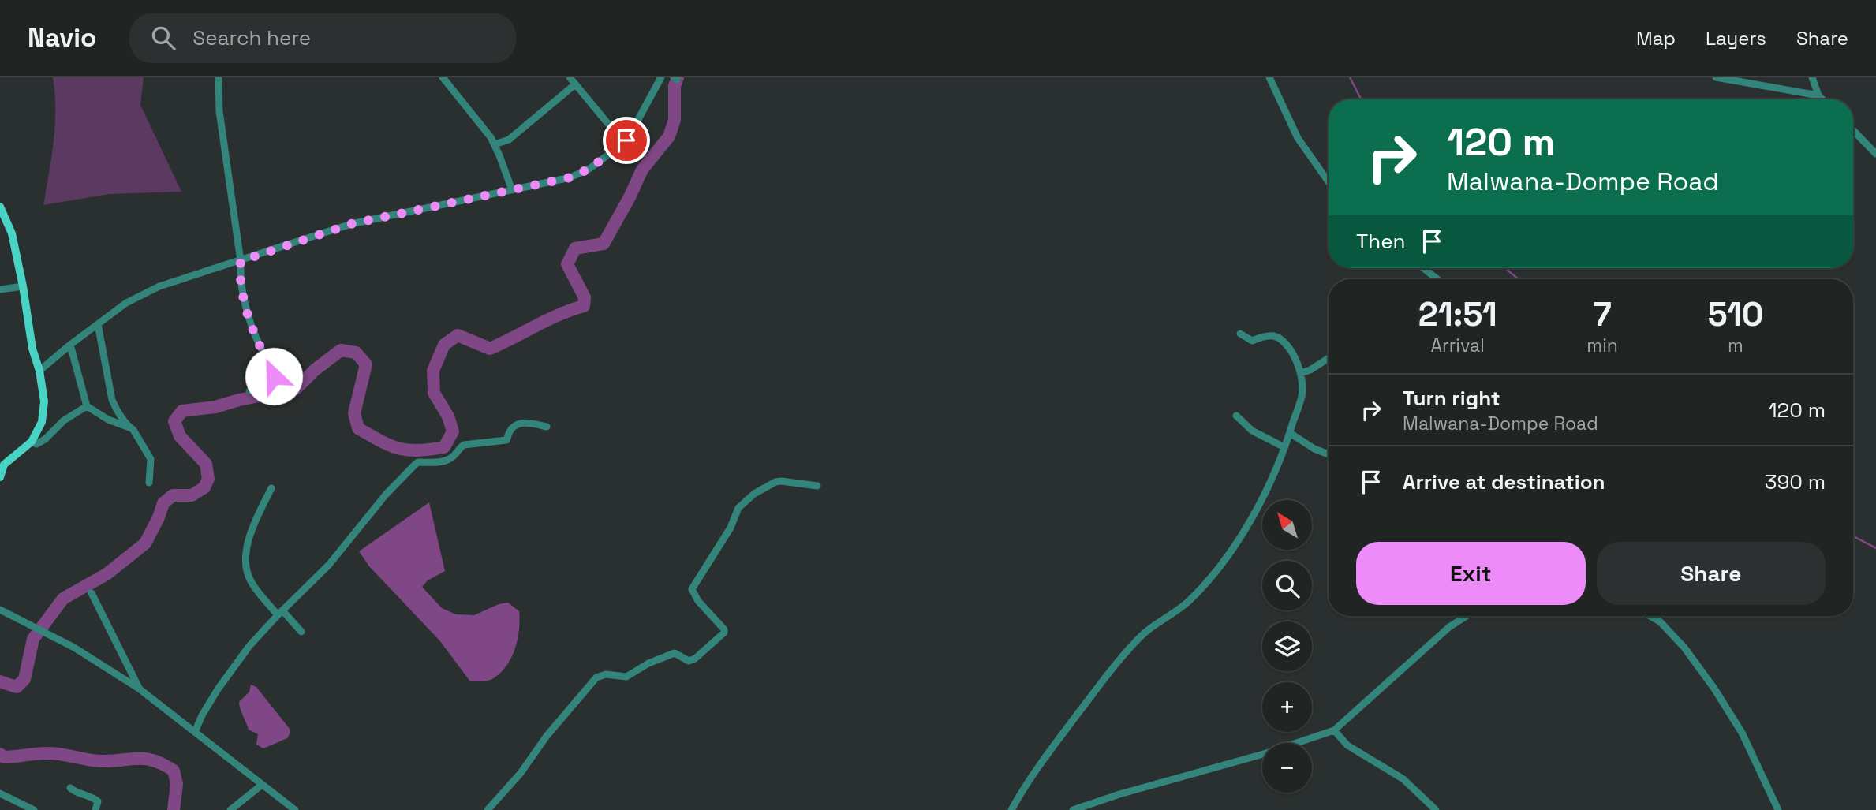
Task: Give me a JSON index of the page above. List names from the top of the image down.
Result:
{
  "north": "top left",
  "page": {
    "header": "Navio",
    "search": "Search here",
    "nav": ["Map", "Layers", "Share"],
    "turn": ["120 m", "Malwana-Dompe Road"],
    "then": "Then",
    "eta": [
      "21:51",
      "Arrival",
      "7",
      "min",
      "510",
      "m"
    ],
    "list": [
      {
        "name": "Turn right",
        "note": "Malwana-Dompe Road",
        "value": "120 m"
      },
      {
        "name": "Arrive at destination",
        "value": "390 m"
      }
    ],
    "map_buttons": ["+", "−"],
    "buttons": ["Exit", "Share"]
  }
}
